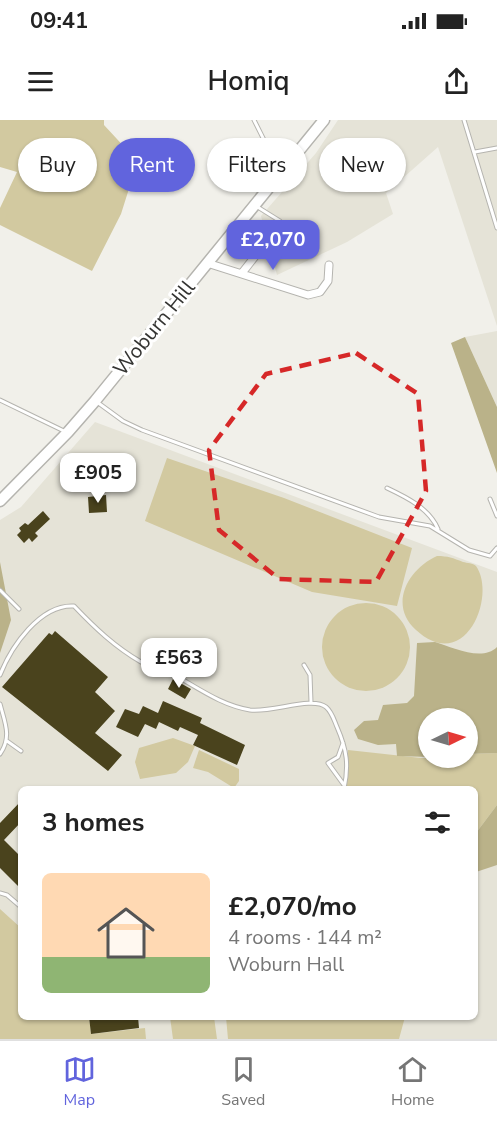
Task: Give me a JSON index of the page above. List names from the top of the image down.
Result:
{
  "streets": {
    "main road": ["Woburn Hill"]
  },
  "north": "right",
  "page": {
    "status": "09:41",
    "header": "Homiq",
    "chip": [
      "Buy",
      "Rent",
      "Filters",
      "New"
    ],
    "price": ["£2,070", "£905", "£563"],
    "heading": "3 homes",
    "list": [
      {
        "name": "£2,070/mo",
        "note": "4 rooms · 144 m² · Woburn Hall"
      }
    ],
    "tabs": ["Map", "Saved", "Home"]
  }
}
